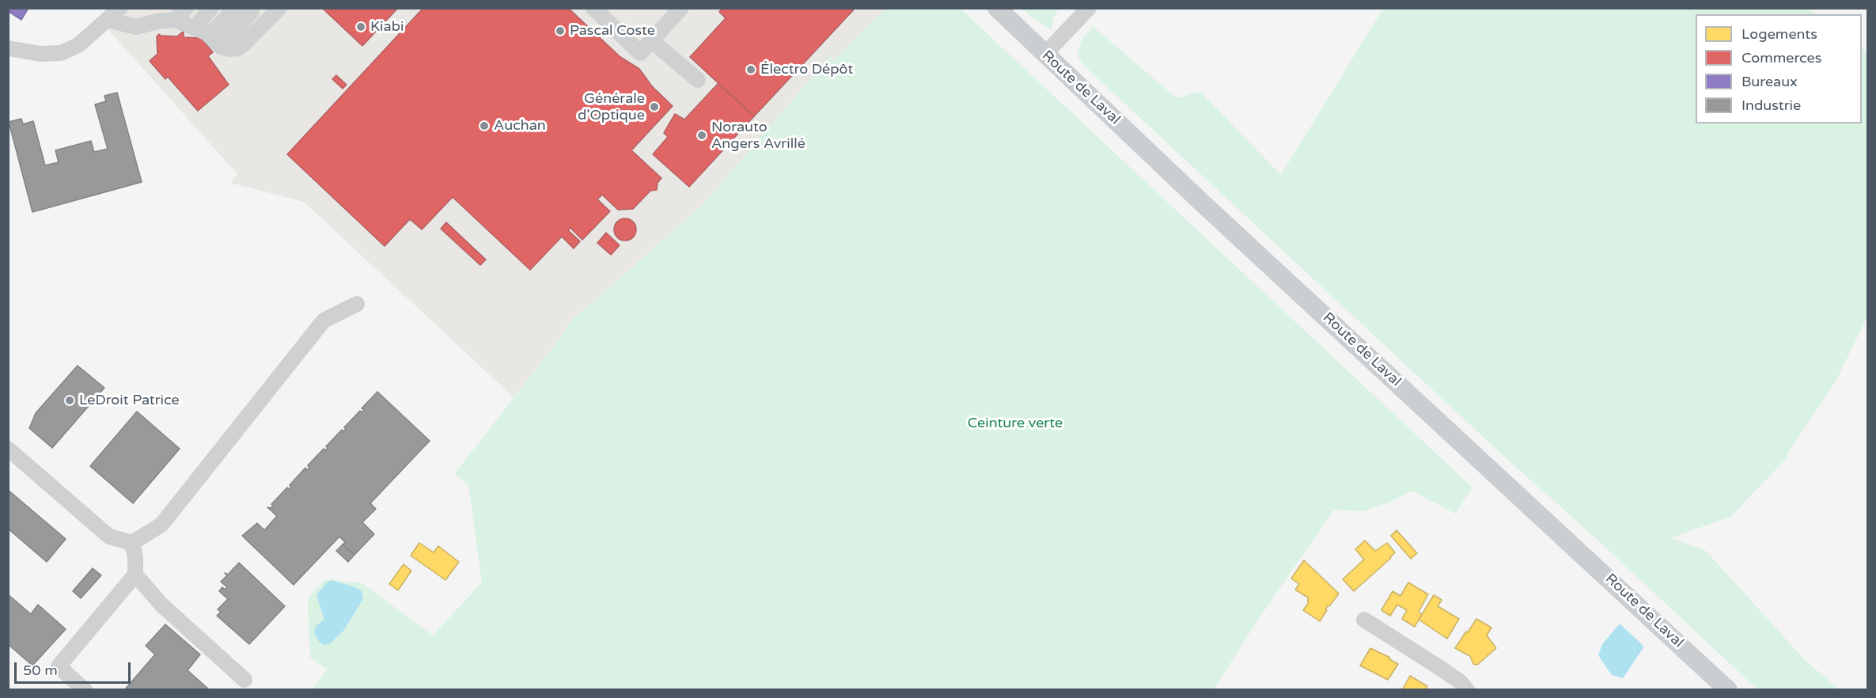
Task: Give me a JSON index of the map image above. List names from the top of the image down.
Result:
{
  "streets": {
    "main road": ["Route de Laval"]
  },
  "parks": ["Ceinture verte"],
  "places": [
    "Kiabi",
    "Pascal Coste",
    "Électro Dépôt",
    "Générale d'Optique",
    "Auchan",
    "Norauto Angers Avrillé",
    "LeDroit Patrice"
  ],
  "legend": [
    "Logements",
    "Commerces",
    "Bureaux",
    "Industrie"
  ],
  "scale_bar": "50 m"
}
